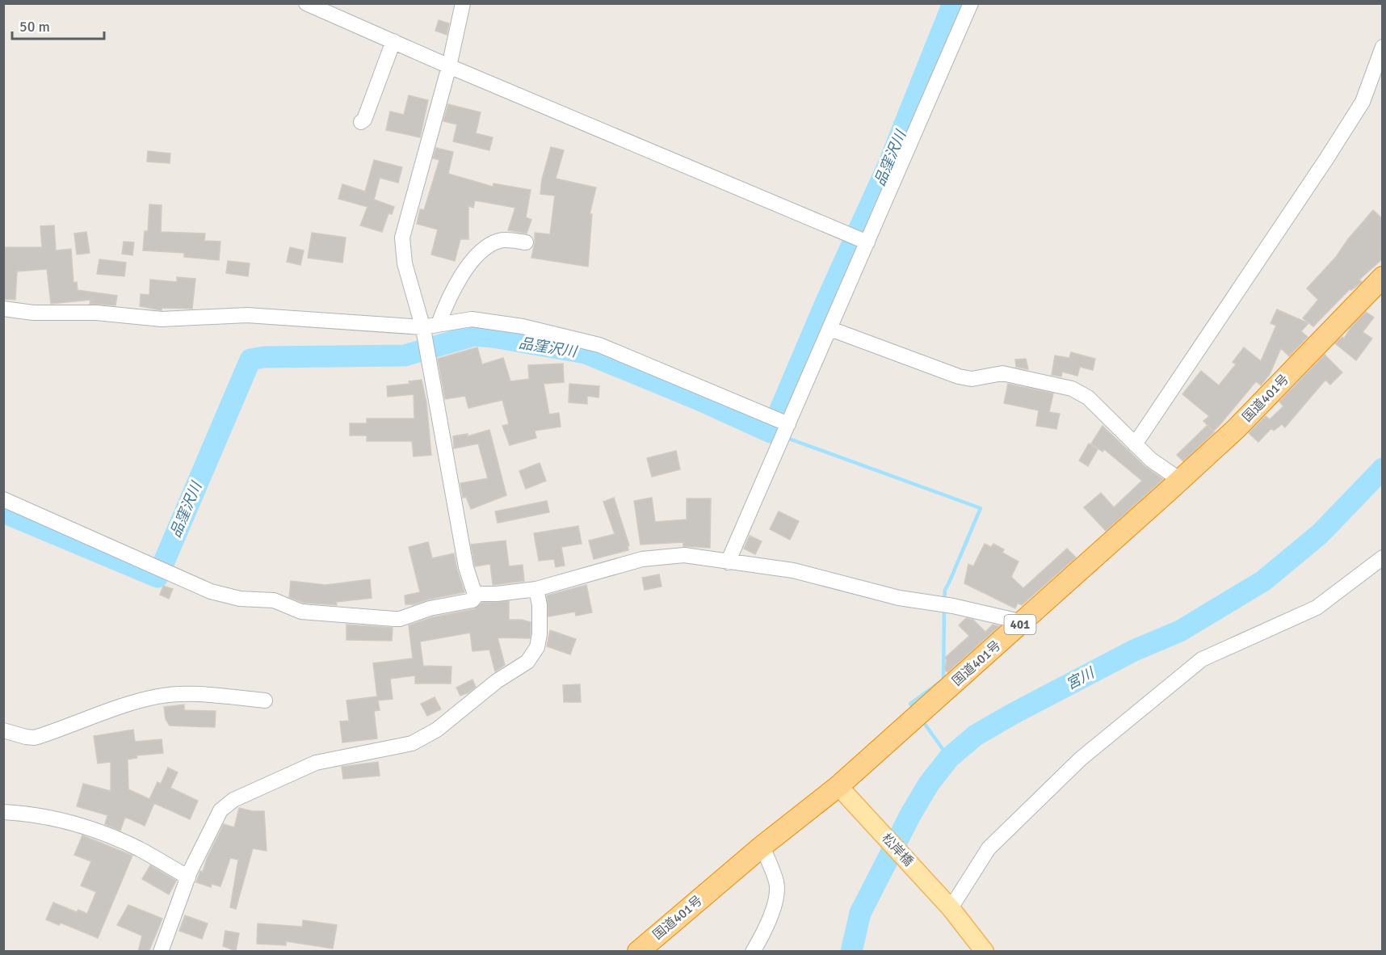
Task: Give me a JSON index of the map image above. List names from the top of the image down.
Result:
{
  "streets": {
    "highway": ["国道401号", "401"],
    "main road": ["松岸橋"]
  },
  "crossings": [
    ["国道401号", "松岸橋"]
  ],
  "water": ["品窪沢川", "宮川"],
  "scale_bar": "50 m"
}
